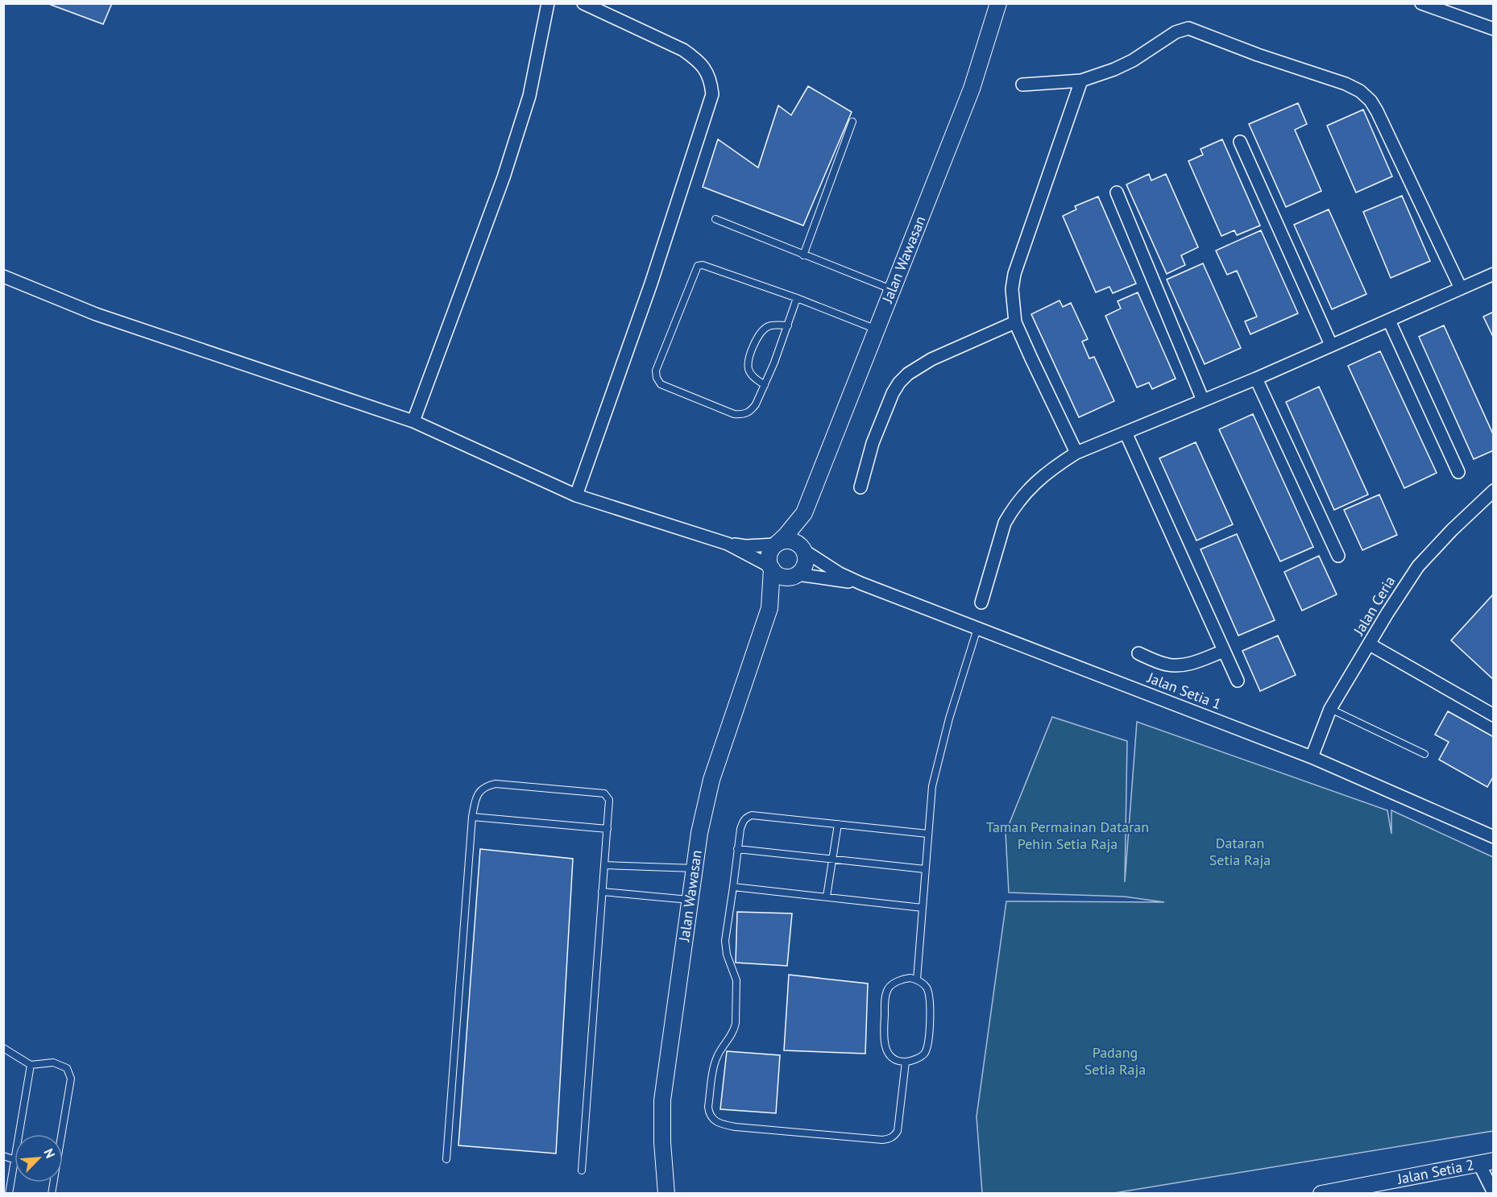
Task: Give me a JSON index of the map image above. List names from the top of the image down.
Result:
{
  "streets": {
    "street": [
      "Jalan Wawasan",
      "Jalan Ceria",
      "Jalan Setia 1",
      "Jalan Setia 2"
    ]
  },
  "crossings": [
    ["Jalan Wawasan", "Jalan Setia 1"],
    ["Jalan Ceria", "Jalan Setia 1"]
  ],
  "parks": ["Taman Permainan Dataran Pehin Setia Raja", "Dataran Setia Raja", "Padang Setia Raja"],
  "north": "top right"
}
